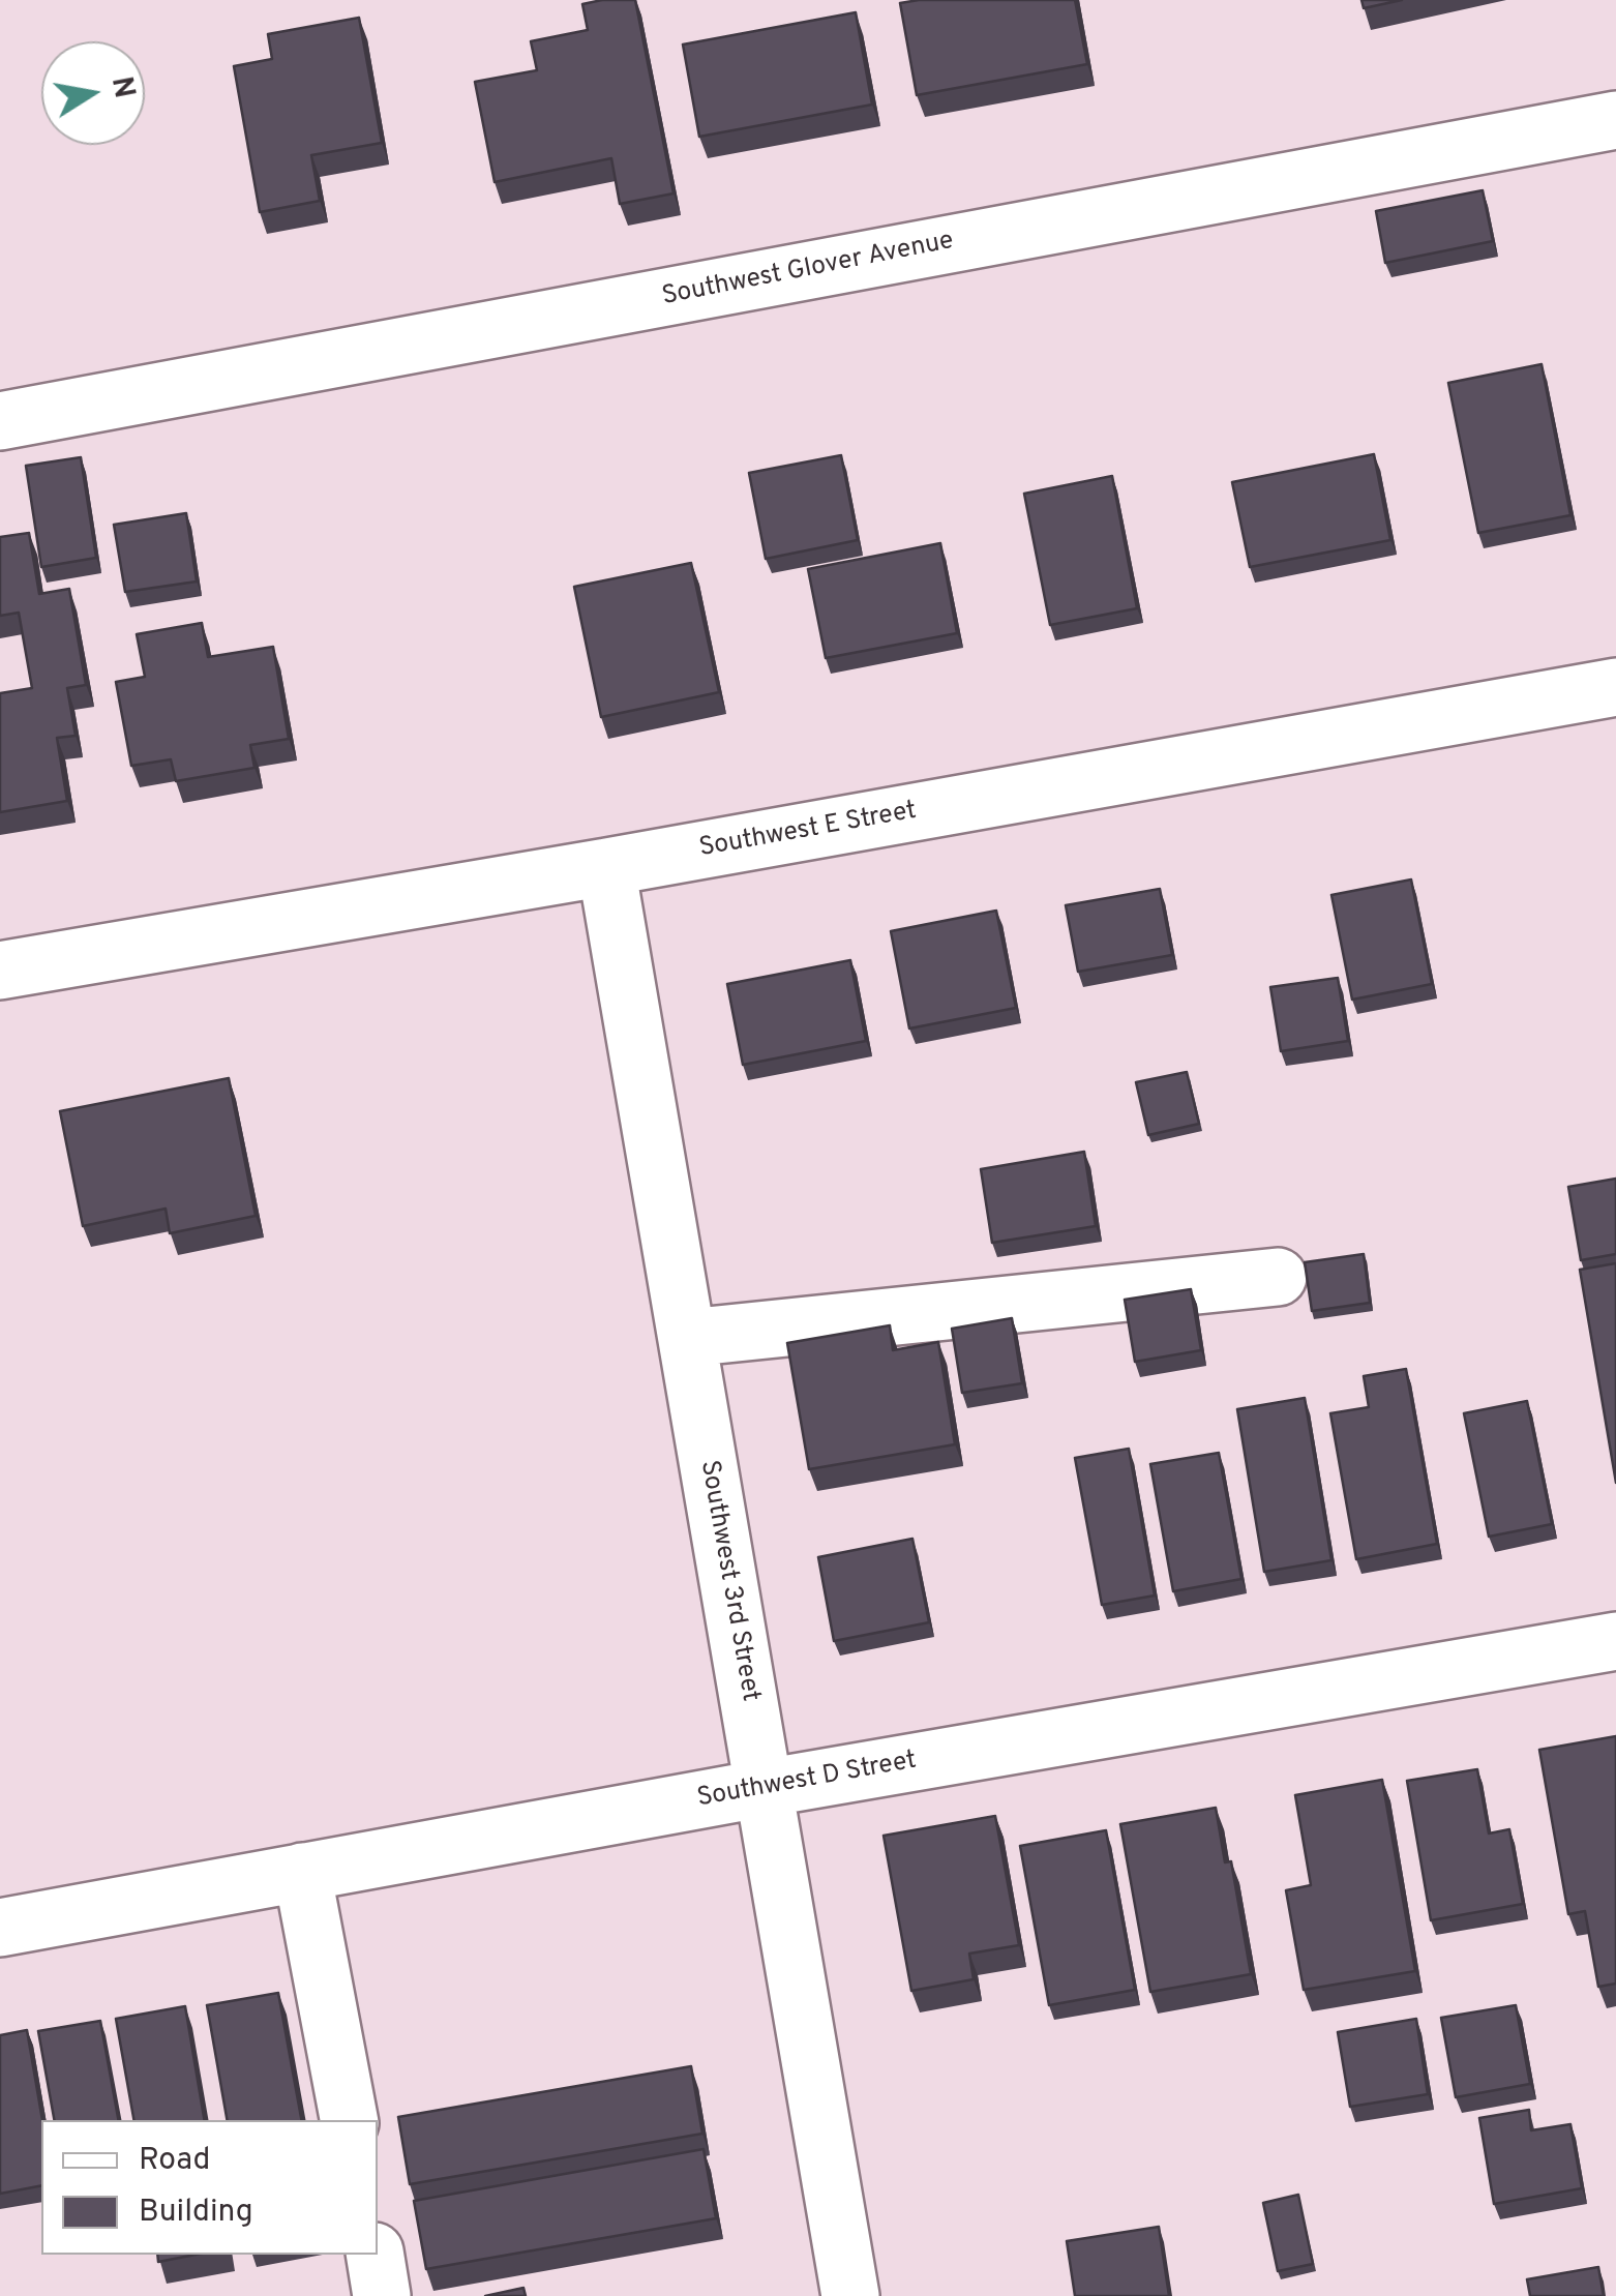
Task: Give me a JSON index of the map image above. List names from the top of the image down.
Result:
{
  "streets": {
    "street": [
      "Southwest Glover Avenue",
      "Southwest E Street",
      "Southwest 3rd Street",
      "Southwest D Street"
    ]
  },
  "crossings": [
    ["Southwest E Street", "Southwest 3rd Street"],
    ["Southwest 3rd Street", "Southwest D Street"]
  ],
  "legend": ["Road", "Building"],
  "north": "right"
}
